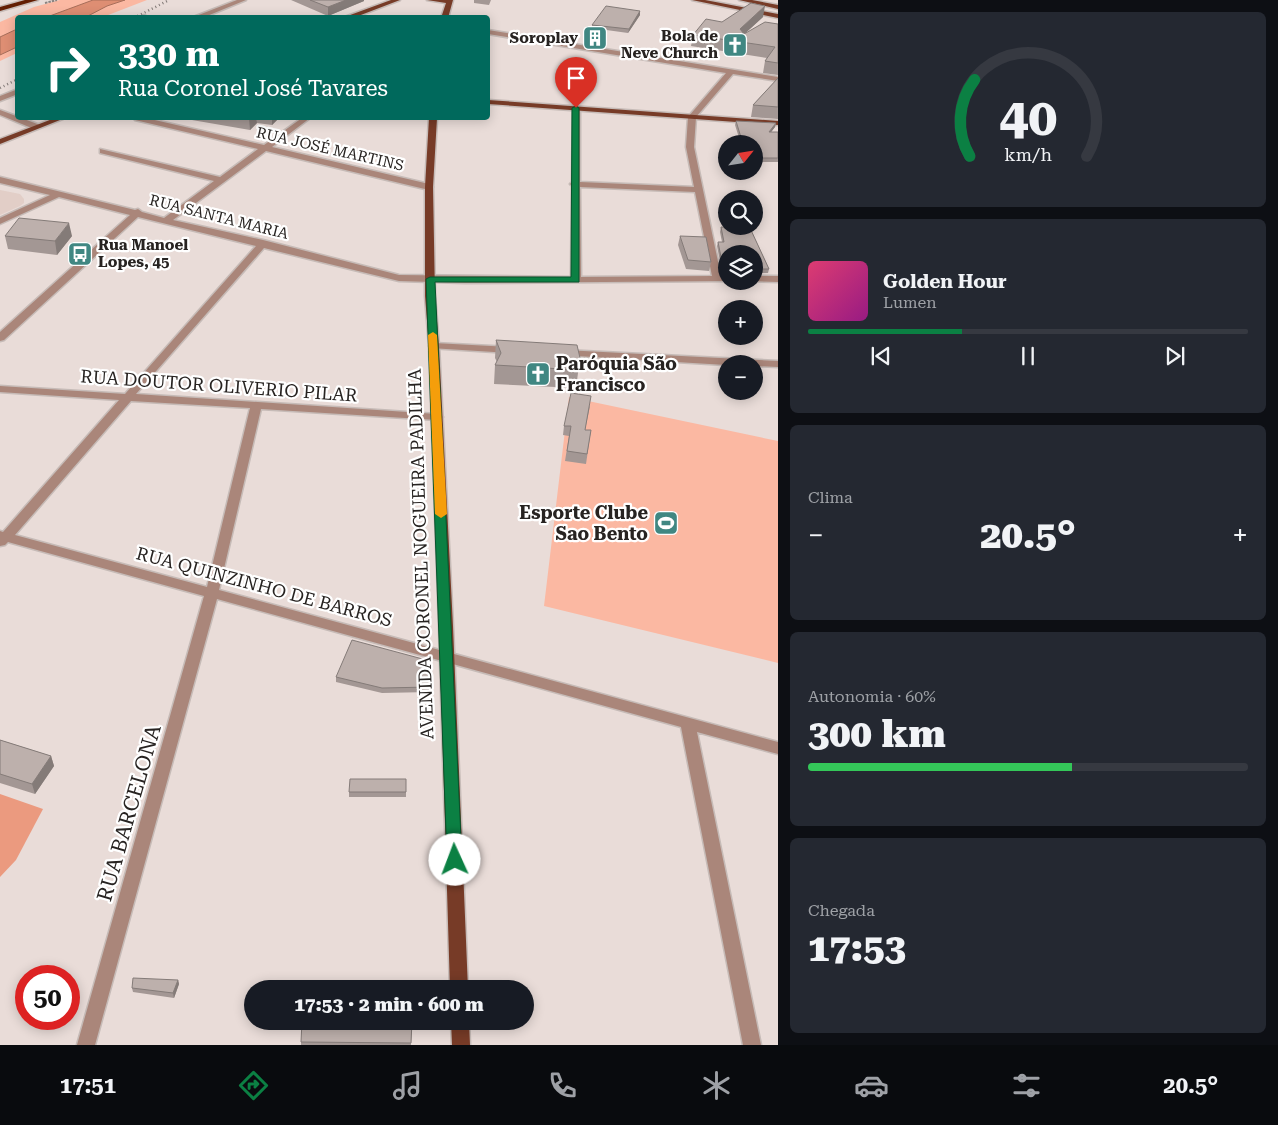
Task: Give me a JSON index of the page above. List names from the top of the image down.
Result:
{
  "streets": {
    "main road": ["AVENIDA CORONEL NOGUEIRA PADILHA"],
    "street": [
      "RUA JOSÉ MARTINS",
      "RUA SANTA MARIA",
      "RUA DOUTOR OLIVERIO PILAR",
      "RUA QUINZINHO DE BARROS",
      "RUA BARCELONA"
    ]
  },
  "crossings": [
    ["RUA JOSÉ MARTINS", "AVENIDA CORONEL NOGUEIRA PADILHA"],
    ["RUA SANTA MARIA", "AVENIDA CORONEL NOGUEIRA PADILHA"],
    ["RUA DOUTOR OLIVERIO PILAR", "AVENIDA CORONEL NOGUEIRA PADILHA"],
    ["RUA DOUTOR OLIVERIO PILAR", "RUA BARCELONA"],
    ["AVENIDA CORONEL NOGUEIRA PADILHA", "RUA QUINZINHO DE BARROS"],
    ["RUA QUINZINHO DE BARROS", "RUA BARCELONA"]
  ],
  "places": {
    "building": ["Soroplay"],
    "church": ["Bola de Neve Church", "Paróquia São Francisco"],
    "bus stop": ["Rua Manoel Lopes, 45"],
    "sports": ["Esporte Clube Sao Bento"]
  },
  "north": "top right",
  "page": {
    "turn": ["330 m", "Rua Coronel José Tavares"],
    "map_buttons": ["+", "−"],
    "song": ["Golden Hour", "Lumen"],
    "tile": [
      "Clima",
      ["Autonomia · 60%", "300 km"],
      ["Chegada", "17:53"]
    ],
    "heat": ["−", "20.5°", "+"],
    "limit": "50",
    "trip": "17:53 · 2 min · 600 m",
    "tabs": ["17:51", "20.5°"],
    "gauge": ["40", "km/h"]
  }
}
